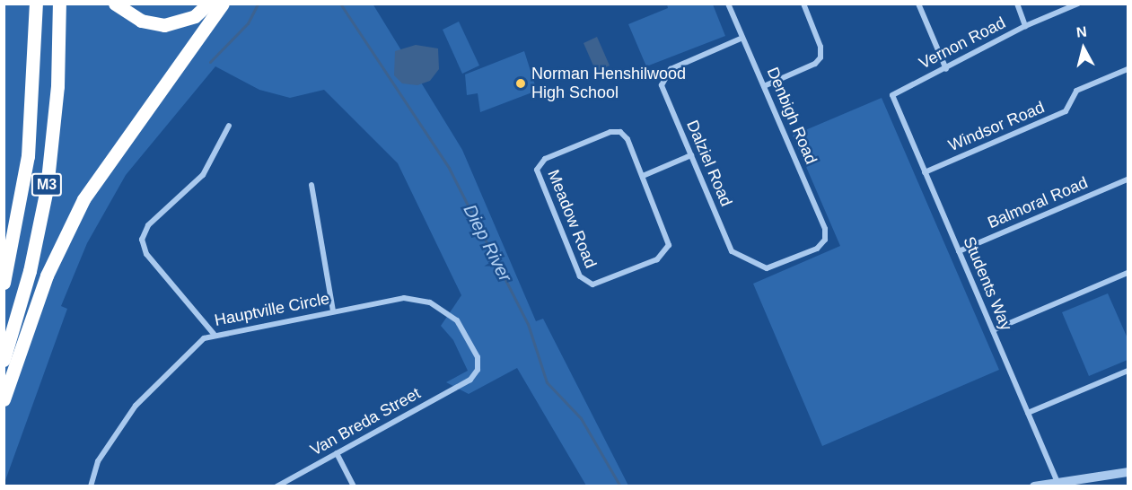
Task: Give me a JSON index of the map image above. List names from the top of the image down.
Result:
{
  "streets": {
    "highway": ["M3"],
    "street": [
      "Vernon Road",
      "Denbigh Road",
      "Windsor Road",
      "Dalziel Road",
      "Balmoral Road",
      "Meadow Road",
      "Students Way",
      "Hauptville Circle",
      "Van Breda Street"
    ]
  },
  "crossings": [
    ["Vernon Road", "Students Way"],
    ["Denbigh Road", "Dalziel Road"],
    ["Windsor Road", "Students Way"],
    ["Balmoral Road", "Students Way"],
    ["Hauptville Circle", "Van Breda Street"]
  ],
  "water": ["Diep River"],
  "places": ["Norman Henshilwood High School"],
  "north": "top"
}
